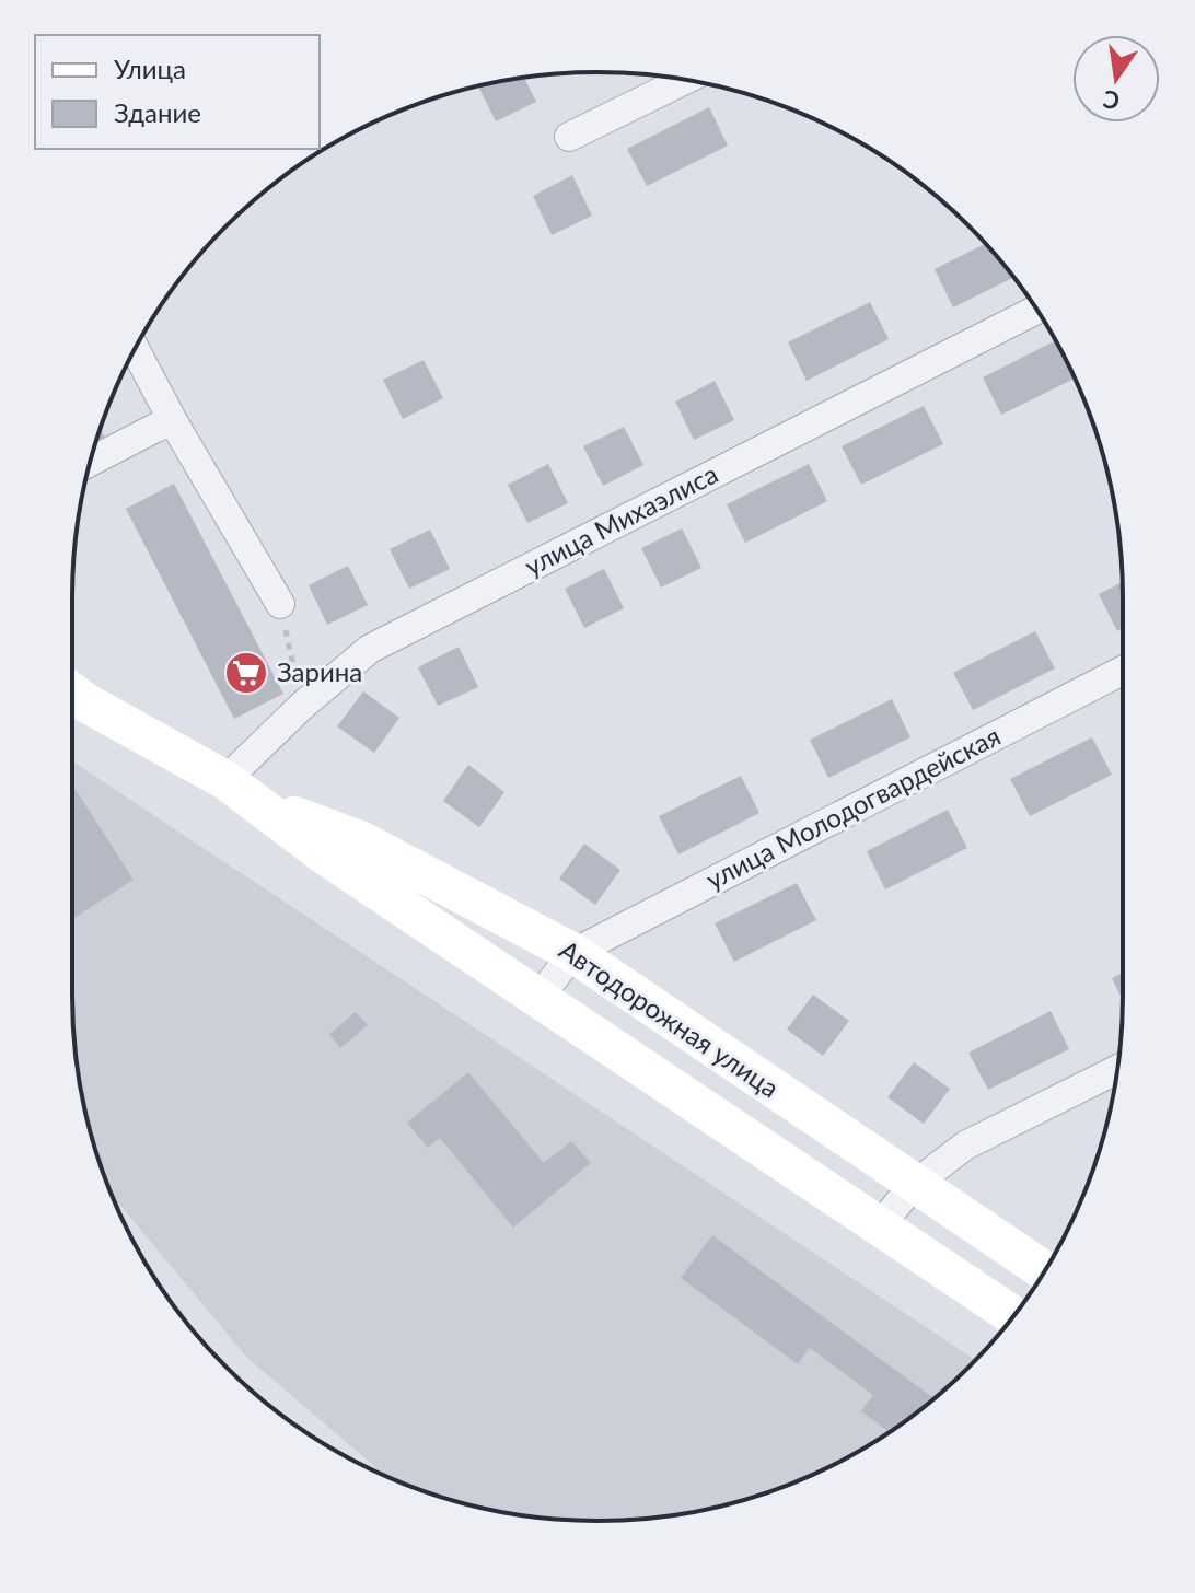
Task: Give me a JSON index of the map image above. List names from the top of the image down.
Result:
{
  "streets": {
    "main road": ["Автодорожная улица"],
    "street": ["улица Михаэлиса", "улица Молодогвардейская"]
  },
  "crossings": [
    ["улица Михаэлиса", "Автодорожная улица"],
    ["улица Молодогвардейская", "Автодорожная улица"]
  ],
  "places": {
    "supermarket": ["Зарина"]
  },
  "legend": ["Улица", "Здание"],
  "north": "bottom"
}
